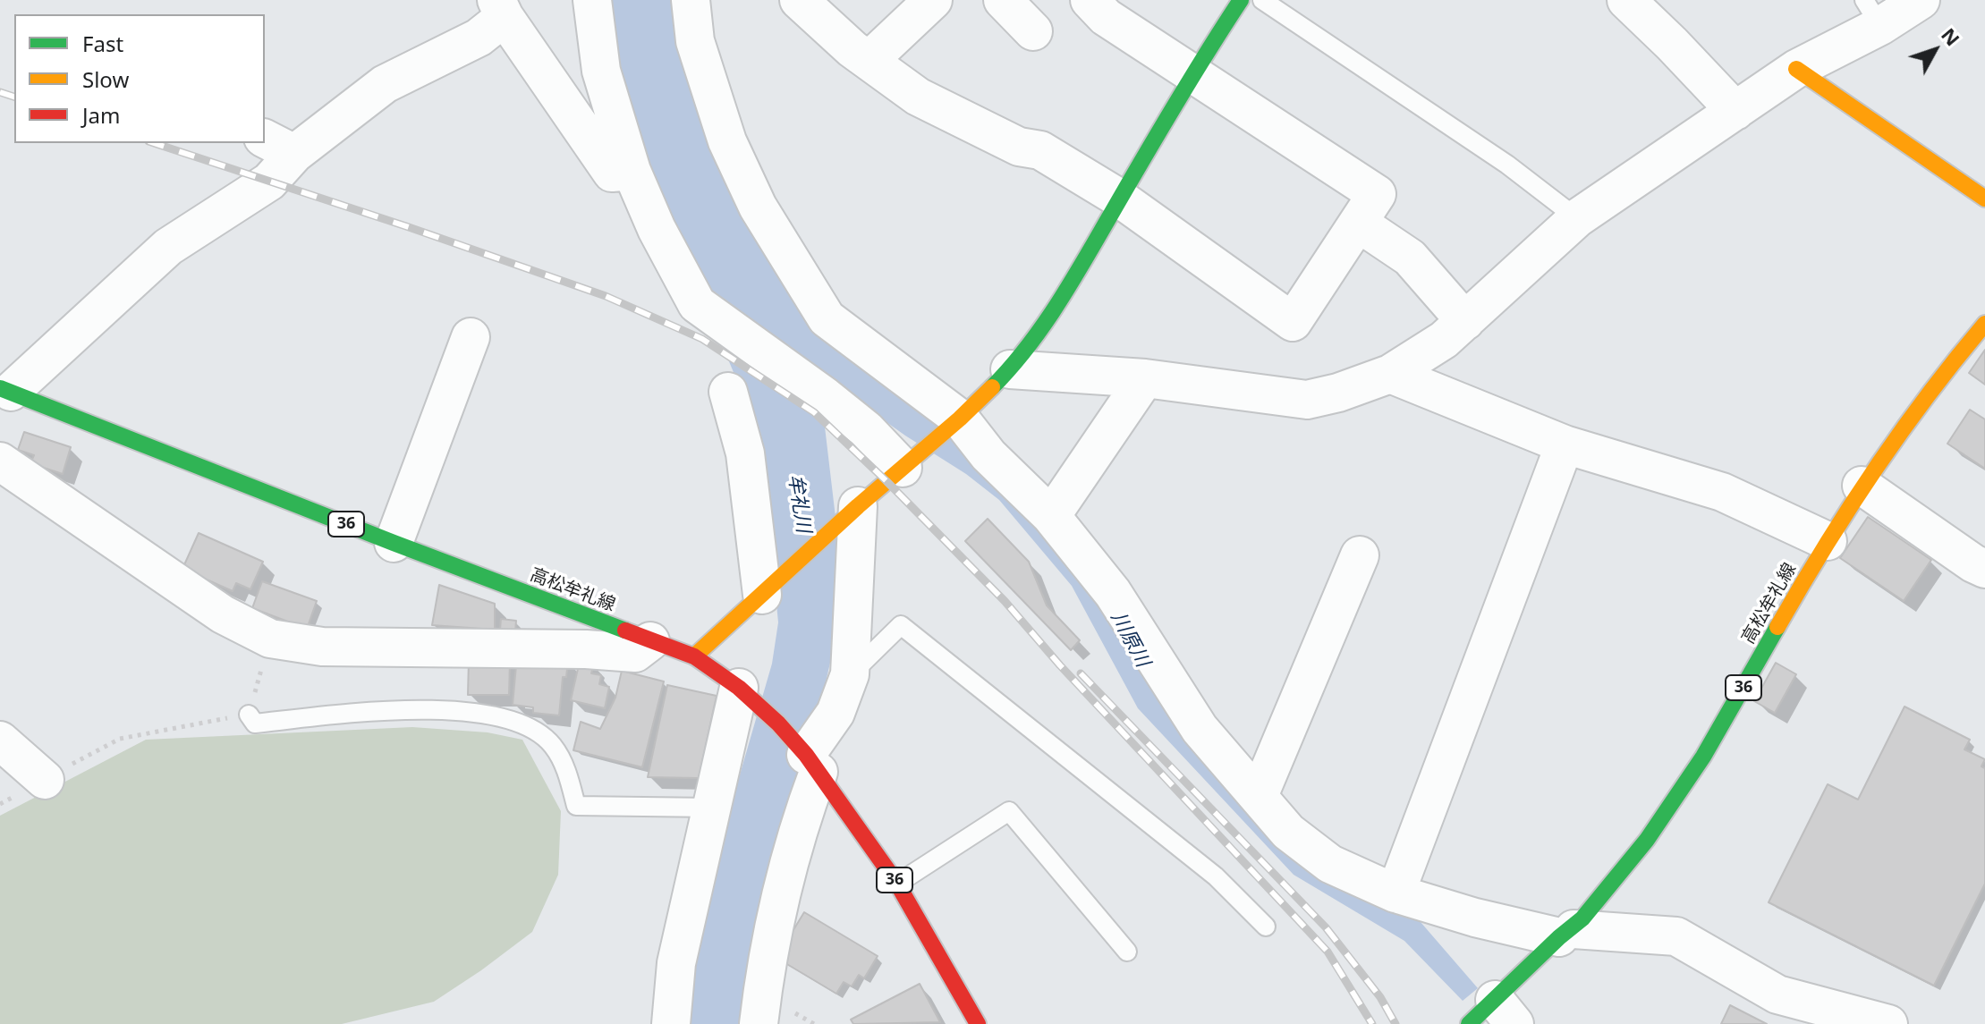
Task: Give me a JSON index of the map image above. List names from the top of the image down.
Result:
{
  "streets": {
    "main road": ["36", "高松牟礼線"]
  },
  "water": ["牟礼川", "川原川"],
  "legend": ["Fast", "Slow", "Jam"],
  "north": "top right"
}
